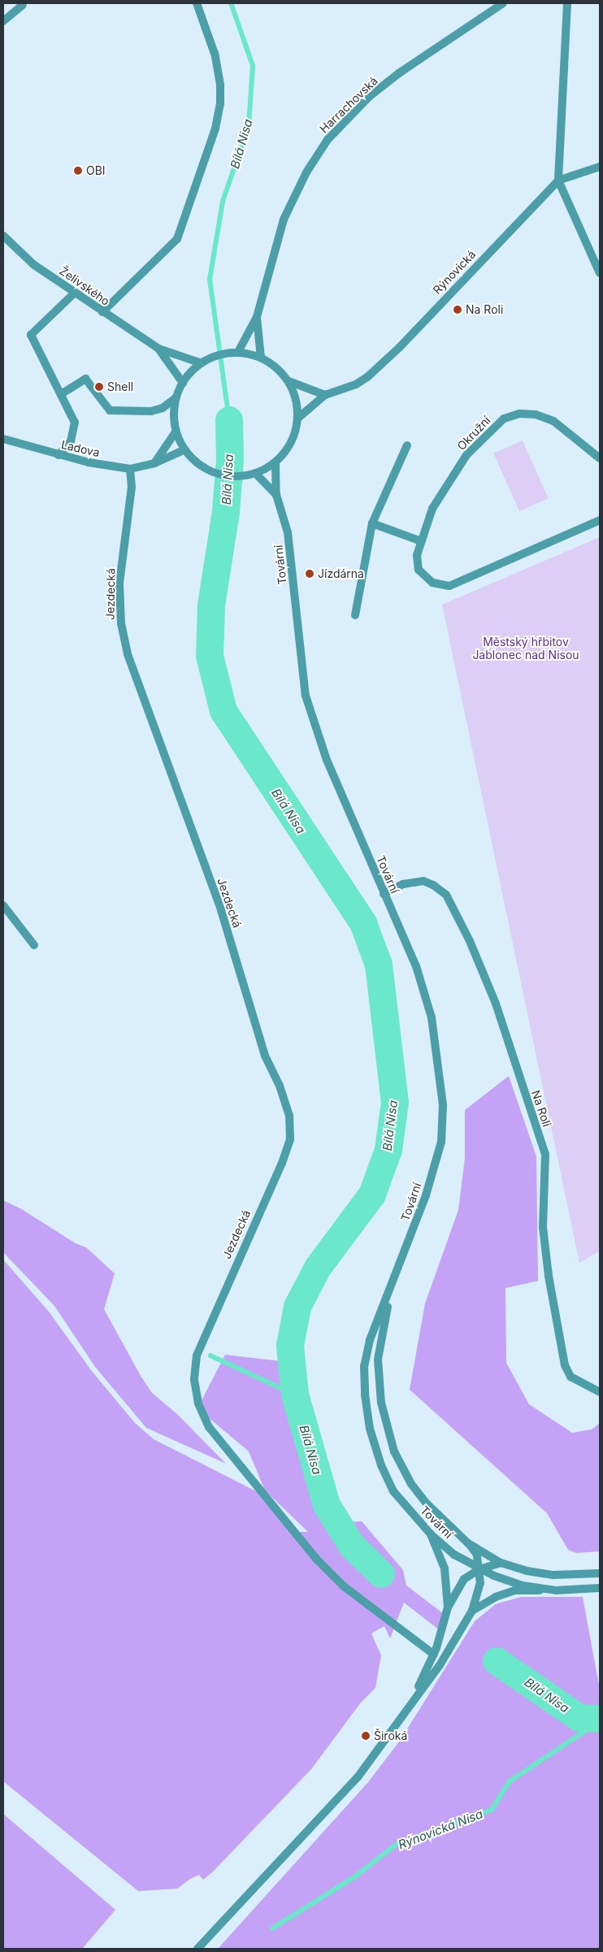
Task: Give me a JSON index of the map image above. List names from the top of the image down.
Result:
{
  "streets": {
    "street": [
      "Harrachovská",
      "Rýnovická",
      "Želivského",
      "Okružní",
      "Ladova",
      "Tovární",
      "Jezdecká",
      "Na Roli"
    ]
  },
  "crossings": [
    ["Harrachovská", "Rýnovická"],
    ["Harrachovská", "Želivského"],
    ["Harrachovská", "Ladova"],
    ["Harrachovská", "Tovární"],
    ["Rýnovická", "Želivského"],
    ["Rýnovická", "Ladova"],
    ["Rýnovická", "Tovární"],
    ["Želivského", "Ladova"],
    ["Želivského", "Tovární"],
    ["Ladova", "Tovární"],
    ["Ladova", "Jezdecká"],
    ["Tovární", "Na Roli"]
  ],
  "water": ["Bílá Nisa", "Rýnovická Nisa"],
  "parks": ["Městský hřbitov Jablonec nad Nisou"],
  "places": [
    "OBI",
    "Na Roli",
    "Shell",
    "Jízdárna",
    "Široká"
  ]
}
